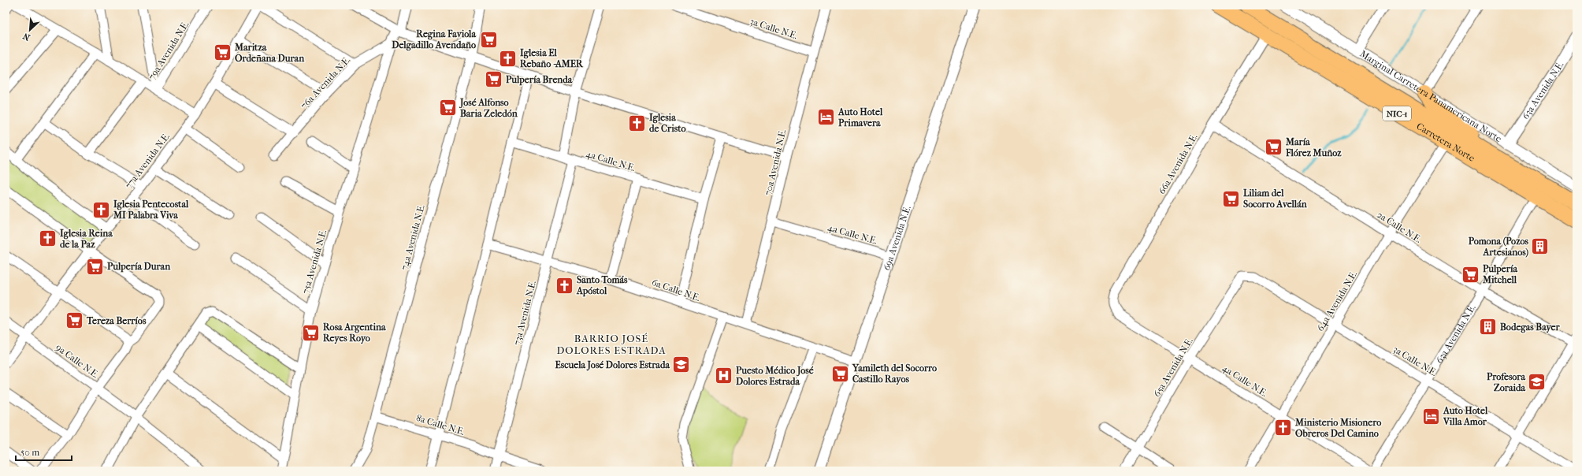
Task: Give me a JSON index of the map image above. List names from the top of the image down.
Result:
{
  "streets": {
    "highway": ["NIC-1", "Carretera Norte"],
    "street": [
      "3a Calle N.E.",
      "79a Avenida N.E.",
      "76a Avenida N.E.",
      "63a Avenida N.E.",
      "Marginal Carretera Panamericana Norte",
      "77a Avenida N.E.",
      "4a Calle N.E.",
      "70a Avenida N.E.",
      "66a Avenida N.E.",
      "2a Calle N.E.",
      "74a Avenida N.E.",
      "69a Avenida N.E.",
      "75a Avenida N.E.",
      "6a Calle N.E.",
      "64a Avenida N.E.",
      "73a Avenida N.E.",
      "9a Calle N.E.",
      "65a Avenida N.E.",
      "8a Calle N.E."
    ]
  },
  "crossings": [
    ["3a Calle N.E.", "63a Avenida N.E."],
    ["3a Calle N.E.", "70a Avenida N.E."],
    ["3a Calle N.E.", "64a Avenida N.E."],
    ["3a Calle N.E.", "65a Avenida N.E."],
    ["76a Avenida N.E.", "75a Avenida N.E."],
    ["63a Avenida N.E.", "Marginal Carretera Panamericana Norte"],
    ["63a Avenida N.E.", "Carretera Norte"],
    ["63a Avenida N.E.", "2a Calle N.E."],
    ["Carretera Norte", "66a Avenida N.E."],
    ["Carretera Norte", "64a Avenida N.E."],
    ["77a Avenida N.E.", "9a Calle N.E."],
    ["4a Calle N.E.", "70a Avenida N.E."],
    ["4a Calle N.E.", "66a Avenida N.E."],
    ["4a Calle N.E.", "69a Avenida N.E."],
    ["4a Calle N.E.", "64a Avenida N.E."],
    ["4a Calle N.E.", "73a Avenida N.E."],
    ["4a Calle N.E.", "65a Avenida N.E."],
    ["70a Avenida N.E.", "6a Calle N.E."],
    ["66a Avenida N.E.", "2a Calle N.E."],
    ["2a Calle N.E.", "64a Avenida N.E."],
    ["74a Avenida N.E.", "8a Calle N.E."],
    ["69a Avenida N.E.", "6a Calle N.E."],
    ["6a Calle N.E.", "73a Avenida N.E."],
    ["73a Avenida N.E.", "8a Calle N.E."]
  ],
  "districts": ["BARRIO JOSÉ DOLORES ESTRADA"],
  "places": {
    "supermarket": [
      "Regina Faviola Delgadillo Avendaño",
      "Maritza Ordeñana Duran",
      "Pulpería Brenda",
      "José Alfonso Baria Zeledón",
      "María Flórez Muñoz",
      "Liliam del Socorro Avellán",
      "Pulpería Duran",
      "Pulpería Mitchell",
      "Tereza Berríos",
      "Rosa Argentina Reyes Royo",
      "Yamileth del Socorro Castillo Rayos"
    ],
    "church": [
      "Iglesia El Rebaño -AMER",
      "Iglesia de Cristo",
      "Iglesia Pentecostal MI Palabra Viva",
      "Iglesia Reina de la Paz",
      "Santo Tomás Apóstol",
      "Ministerio Misionero Obreros Del Camino"
    ],
    "hotel": ["Auto Hotel Primavera", "Auto Hotel Villa Amor"],
    "building": ["Pomona (Pozos Artesianos)", "Bodegas Bayer"],
    "school or university": ["Escuela José Dolores Estrada", "Profesora Zoraida"],
    "hospital": ["Puesto Médico José Dolores Estrada"]
  },
  "scale_bar": "50 m",
  "north": "bottom left"
}
